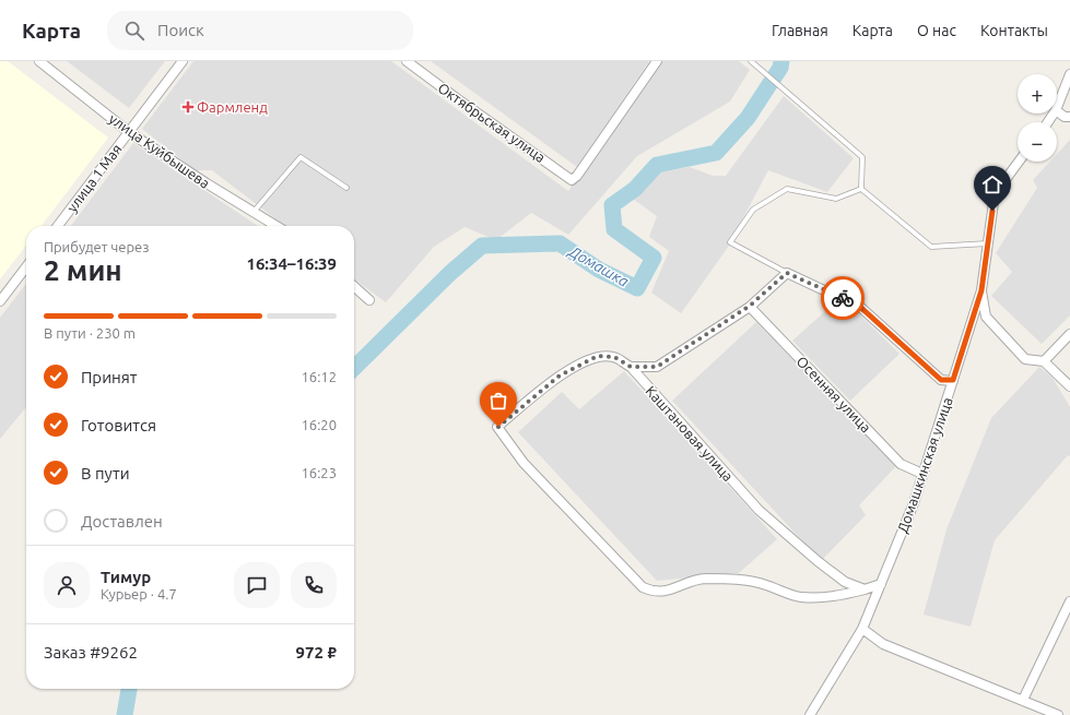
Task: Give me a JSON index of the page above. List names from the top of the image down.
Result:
{
  "streets": {
    "street": [
      "Октябрьская улица",
      "улица Куйбышева",
      "улица 1 Мая",
      "Осенняя улица",
      "Каштановая улица",
      "Домашкинская улица"
    ]
  },
  "crossings": [
    ["улица Куйбышева", "улица 1 Мая"],
    ["Осенняя улица", "Домашкинская улица"]
  ],
  "water": ["Домашка"],
  "places": {
    "health": ["Фармленд"]
  },
  "page": {
    "header": "Карта",
    "search": "Поиск",
    "nav": [
      "Главная",
      "Карта",
      "О нас",
      "Контакты"
    ],
    "map_buttons": ["+", "−"],
    "heading": ["2 мин", "Прибудет через", "16:34–16:39"],
    "panel": [
      "Тимур",
      "Курьер · 4.7",
      "Заказ #9262",
      "972 ₽"
    ],
    "bar": "В пути · 230 m",
    "list": [
      ["Принят", "16:12"],
      ["Готовится", "16:20"],
      ["В пути", "16:23"],
      "Доставлен"
    ]
  }
}
